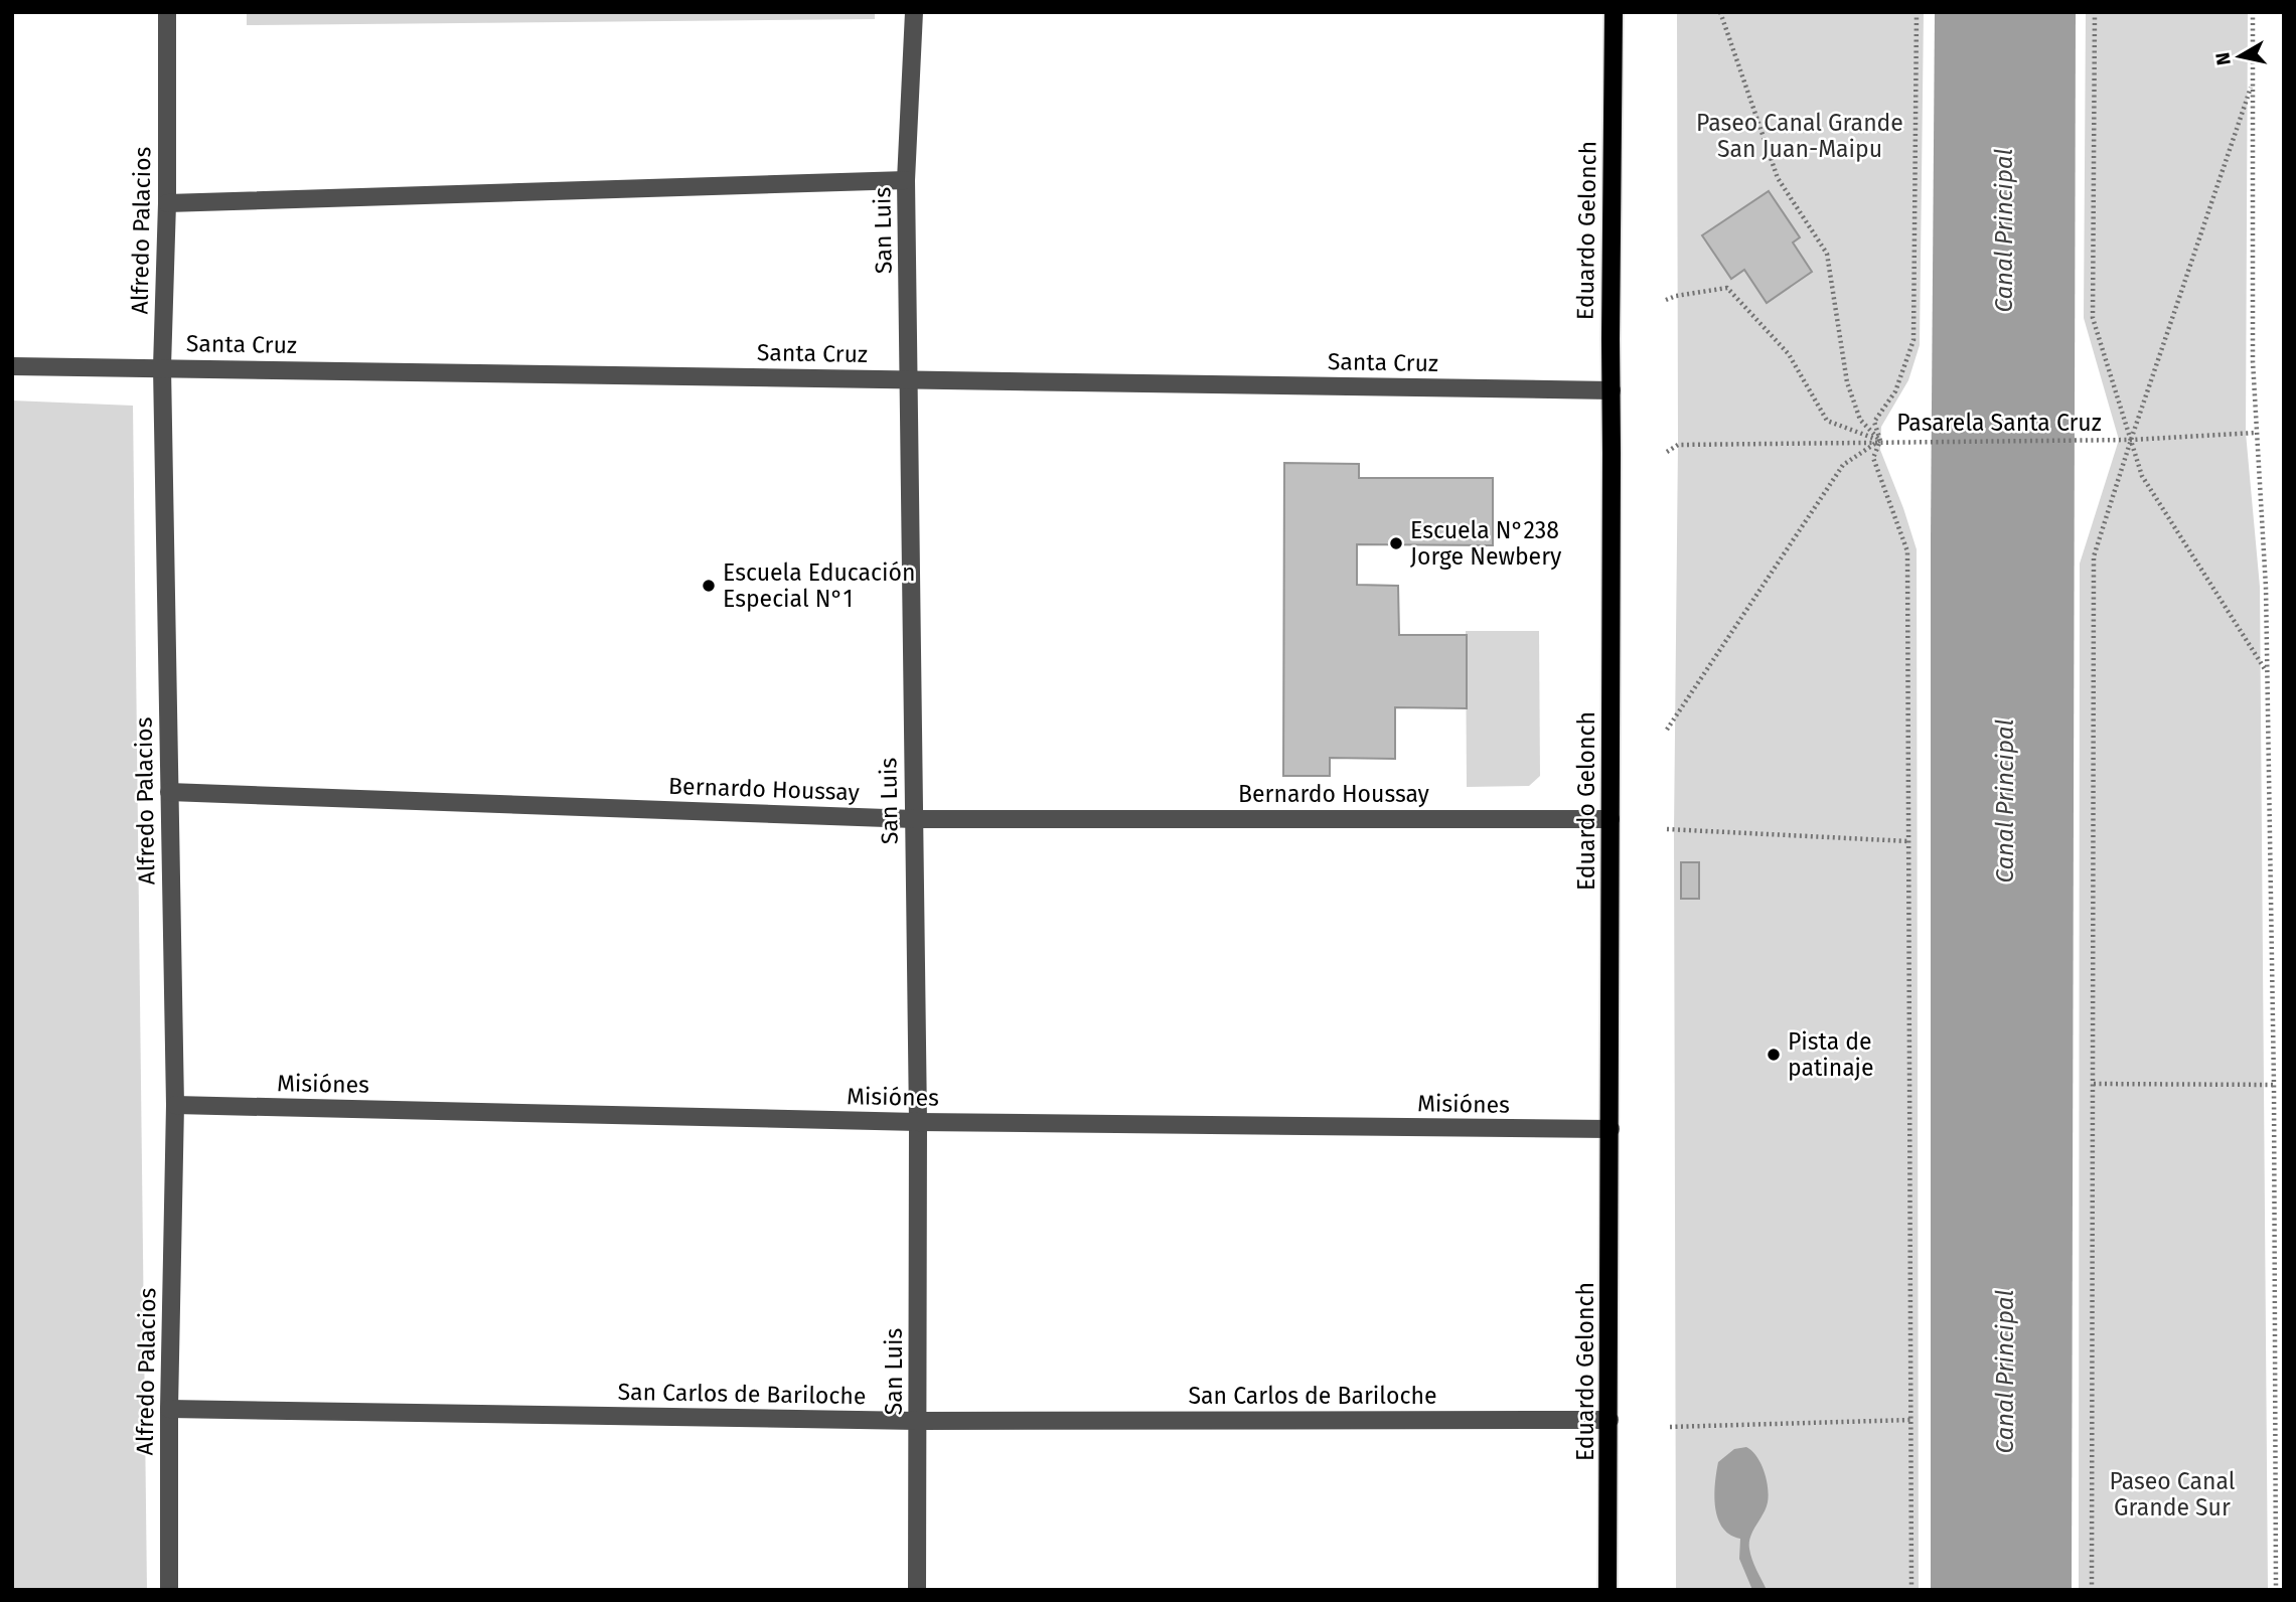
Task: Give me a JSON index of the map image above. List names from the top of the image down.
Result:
{
  "streets": {
    "main road": ["Eduardo Gelonch"],
    "street": [
      "Alfredo Palacios",
      "San Luis",
      "Santa Cruz",
      "Bernardo Houssay",
      "Misiónes",
      "San Carlos de Bariloche"
    ],
    "path": ["Pasarela Santa Cruz"]
  },
  "crossings": [
    ["Alfredo Palacios", "Santa Cruz"],
    ["Alfredo Palacios", "Bernardo Houssay"],
    ["Alfredo Palacios", "Misiónes"],
    ["Alfredo Palacios", "San Carlos de Bariloche"],
    ["San Luis", "Santa Cruz"],
    ["San Luis", "Bernardo Houssay"],
    ["San Luis", "Misiónes"],
    ["San Luis", "San Carlos de Bariloche"],
    ["Eduardo Gelonch", "Santa Cruz"],
    ["Eduardo Gelonch", "Bernardo Houssay"],
    ["Eduardo Gelonch", "Misiónes"],
    ["Eduardo Gelonch", "San Carlos de Bariloche"]
  ],
  "water": ["Canal Principal"],
  "parks": ["Paseo Canal Grande San Juan-Maipu", "Paseo Canal Grande Sur"],
  "places": ["Escuela N°238 Jorge Newbery", "Escuela Educación Especial N°1", "Pista de patinaje"],
  "north": "left"
}
